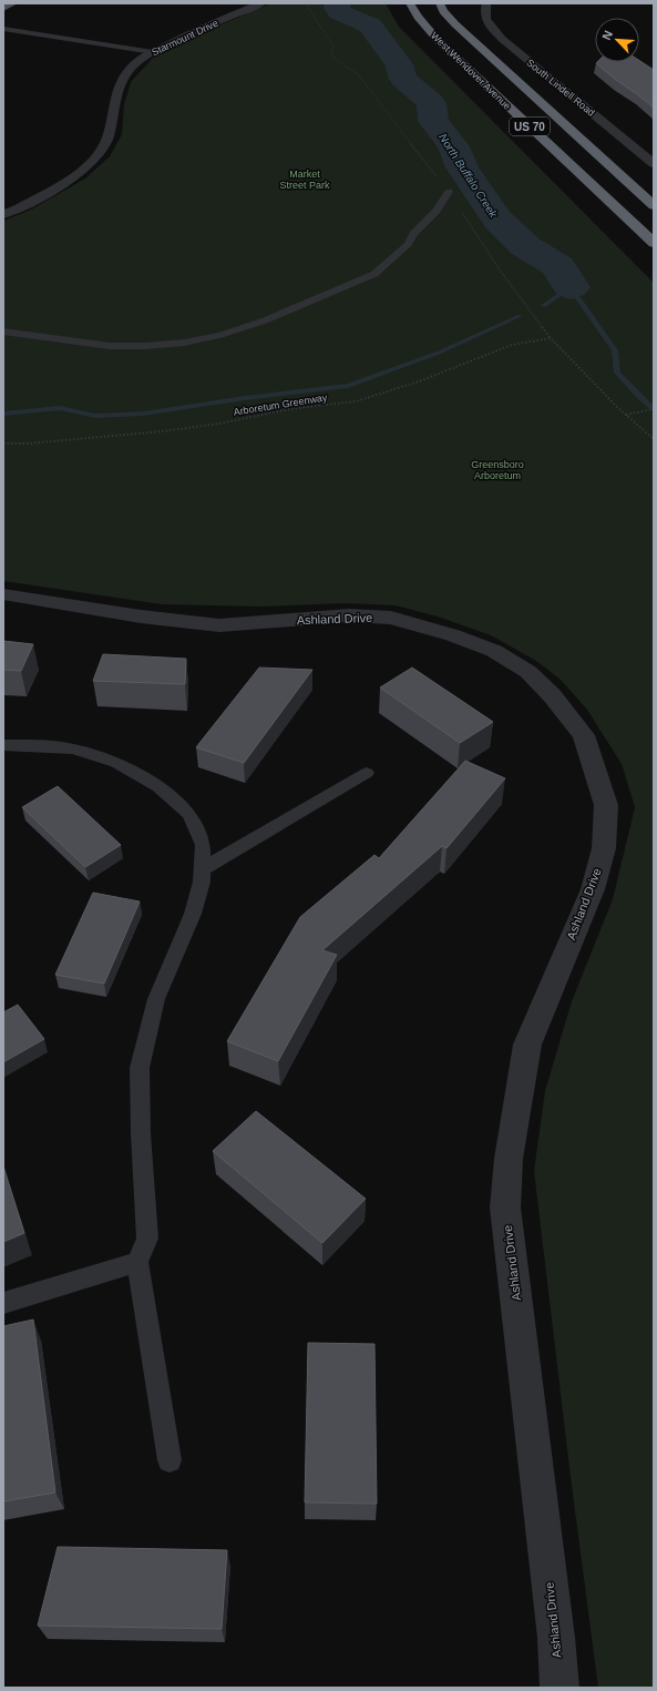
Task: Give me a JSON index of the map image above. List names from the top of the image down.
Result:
{
  "streets": {
    "highway": ["West Wendover Avenue", "US 70"],
    "street": ["Starmount Drive", "South Lindell Road", "Ashland Drive"],
    "path": ["Arboretum Greenway"]
  },
  "water": ["North Buffalo Creek"],
  "parks": ["Market Street Park", "Greensboro Arboretum"],
  "north": "top left"
}
